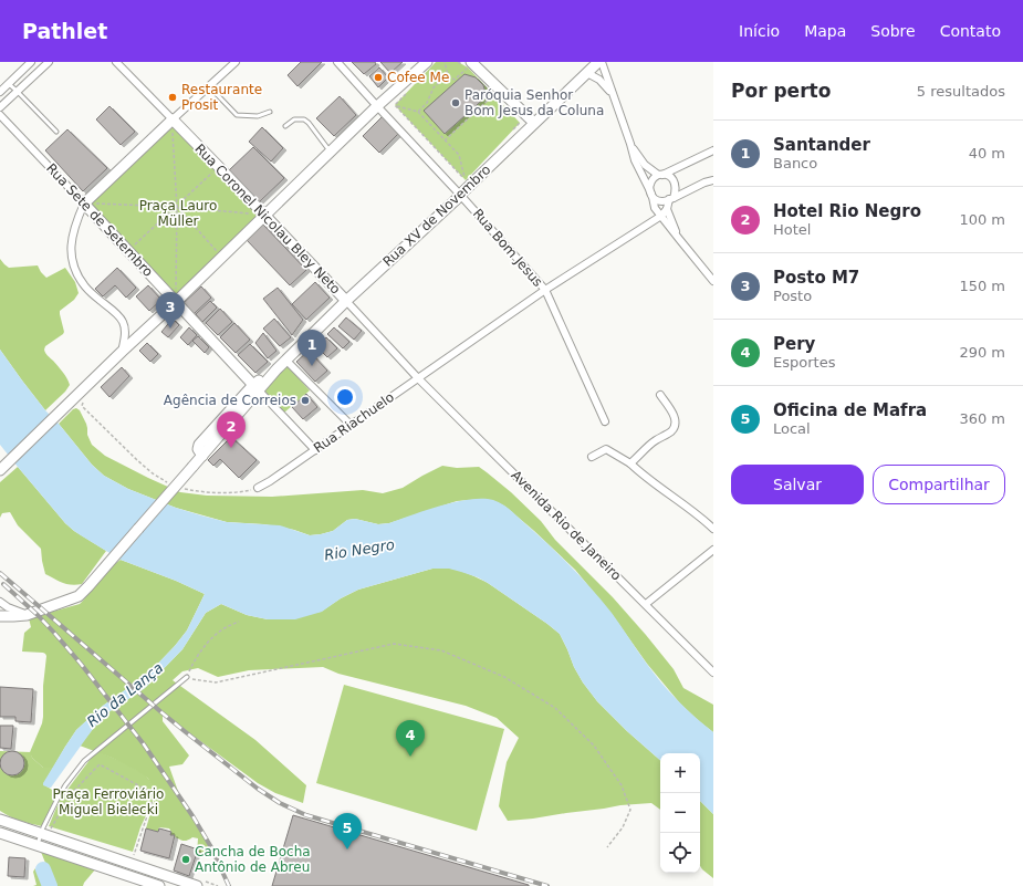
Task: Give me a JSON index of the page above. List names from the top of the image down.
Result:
{
  "streets": {
    "main road": ["Rua XV de Novembro", "Rua Coronel Nicolau Bley Neto", "Rua Sete de Setembro"],
    "street": ["Rua Bom Jesus", "Rua Riachuelo", "Avenida Rio de Janeiro"]
  },
  "crossings": [
    ["Rua XV de Novembro", "Rua Coronel Nicolau Bley Neto"],
    ["Rua XV de Novembro", "Rua Sete de Setembro"],
    ["Rua XV de Novembro", "Rua Bom Jesus"],
    ["Rua Coronel Nicolau Bley Neto", "Rua Riachuelo"],
    ["Rua Coronel Nicolau Bley Neto", "Avenida Rio de Janeiro"],
    ["Rua Sete de Setembro", "Rua Riachuelo"],
    ["Rua Bom Jesus", "Rua Riachuelo"],
    ["Rua Riachuelo", "Avenida Rio de Janeiro"]
  ],
  "water": ["Rio Negro", "Rio da Lança"],
  "parks": ["Praça Lauro Müller", "Praça Ferroviário Miguel Bielecki"],
  "places": [
    "Cofee Me",
    "Restaurante Prosit",
    "Paróquia Senhor Bom Jesus da Coluna",
    "Agência de Correios",
    "Cancha de Bocha Antônio de Abreu"
  ],
  "page": {
    "header": "Pathlet",
    "nav": [
      "Início",
      "Mapa",
      "Sobre",
      "Contato"
    ],
    "heading": ["Por perto", "5 resultados"],
    "list": [
      {
        "mark": "1",
        "name": "Santander",
        "note": "Banco",
        "value": "40 m"
      },
      {
        "mark": "2",
        "name": "Hotel Rio Negro",
        "note": "Hotel",
        "value": "100 m"
      },
      {
        "mark": "3",
        "name": "Posto M7",
        "note": "Posto",
        "value": "150 m"
      },
      {
        "mark": "4",
        "name": "Pery",
        "note": "Esportes",
        "value": "290 m"
      },
      {
        "mark": "5",
        "name": "Oficina de Mafra",
        "note": "Local",
        "value": "360 m"
      }
    ],
    "pins": [
      "3",
      "1",
      "2",
      "4",
      "5"
    ],
    "buttons": ["Salvar", "Compartilhar"],
    "map_buttons": ["+", "−"]
  }
}
